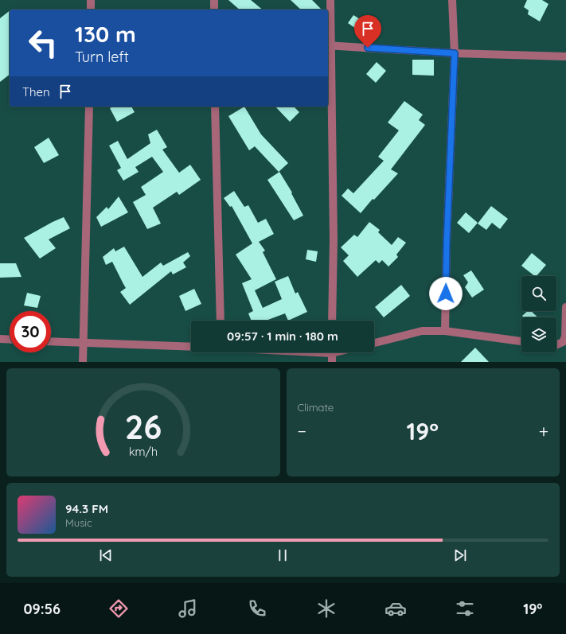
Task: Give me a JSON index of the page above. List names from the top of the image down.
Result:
{
  "page": {
    "turn": ["130 m", "Turn left"],
    "then": "Then",
    "limit": "30",
    "trip": "09:57 · 1 min · 180 m",
    "tile": "Climate",
    "heat": ["−", "19°", "+"],
    "song": ["94.3 FM", "Music"],
    "tabs": ["09:56", "19°"],
    "gauge": ["26", "km/h"]
  }
}
